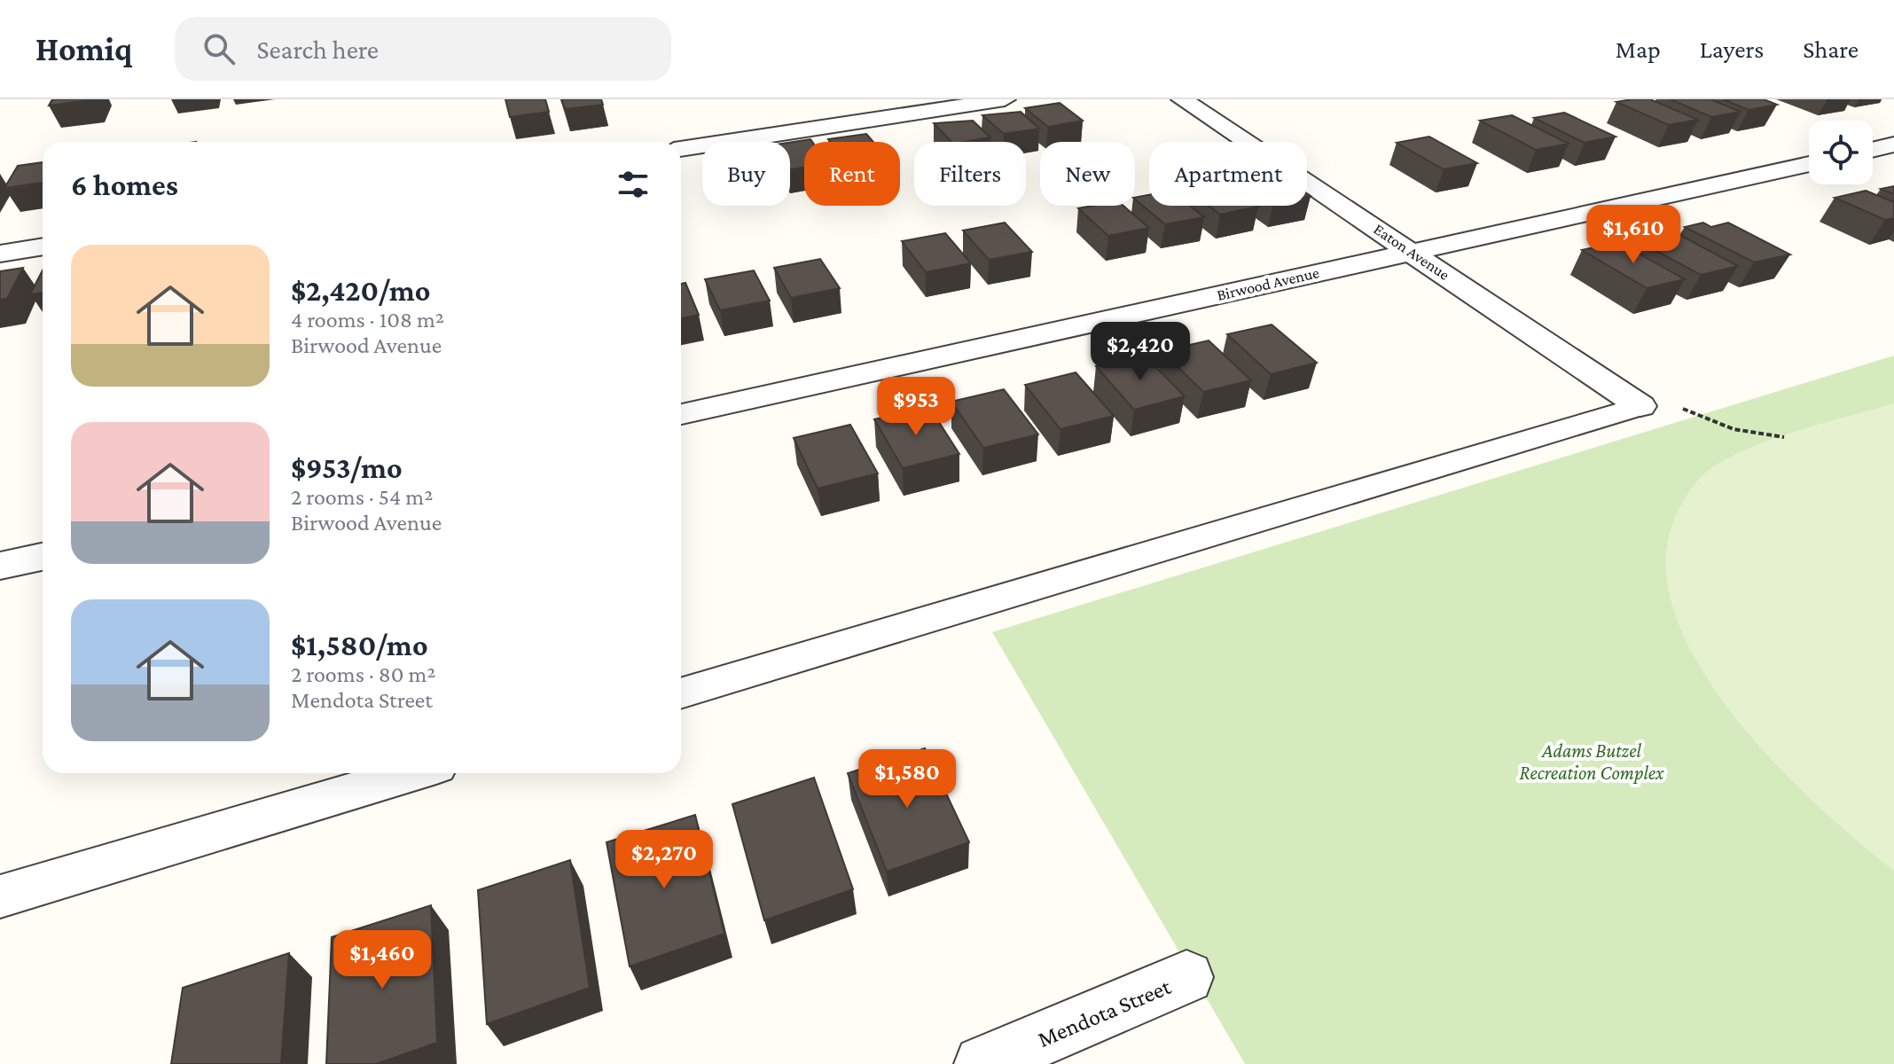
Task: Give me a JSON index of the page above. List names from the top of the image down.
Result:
{
  "streets": {
    "street": ["Eaton Avenue", "Birwood Avenue", "Mendota Street"]
  },
  "crossings": [
    ["Eaton Avenue", "Birwood Avenue"]
  ],
  "parks": ["Adams Butzel Recreation Complex"],
  "page": {
    "header": "Homiq",
    "search": "Search here",
    "nav": ["Map", "Layers", "Share"],
    "chip": [
      "Buy",
      "Rent",
      "Filters",
      "New",
      "Apartment"
    ],
    "heading": "6 homes",
    "price": [
      "$1,610",
      "$2,420",
      "$953",
      "$1,580",
      "$2,270",
      "$1,460"
    ],
    "list": [
      {
        "name": "$2,420/mo",
        "note": "4 rooms · 108 m² · Birwood Avenue"
      },
      {
        "name": "$953/mo",
        "note": "2 rooms · 54 m² · Birwood Avenue"
      },
      {
        "name": "$1,580/mo",
        "note": "2 rooms · 80 m² · Mendota Street"
      }
    ]
  }
}
